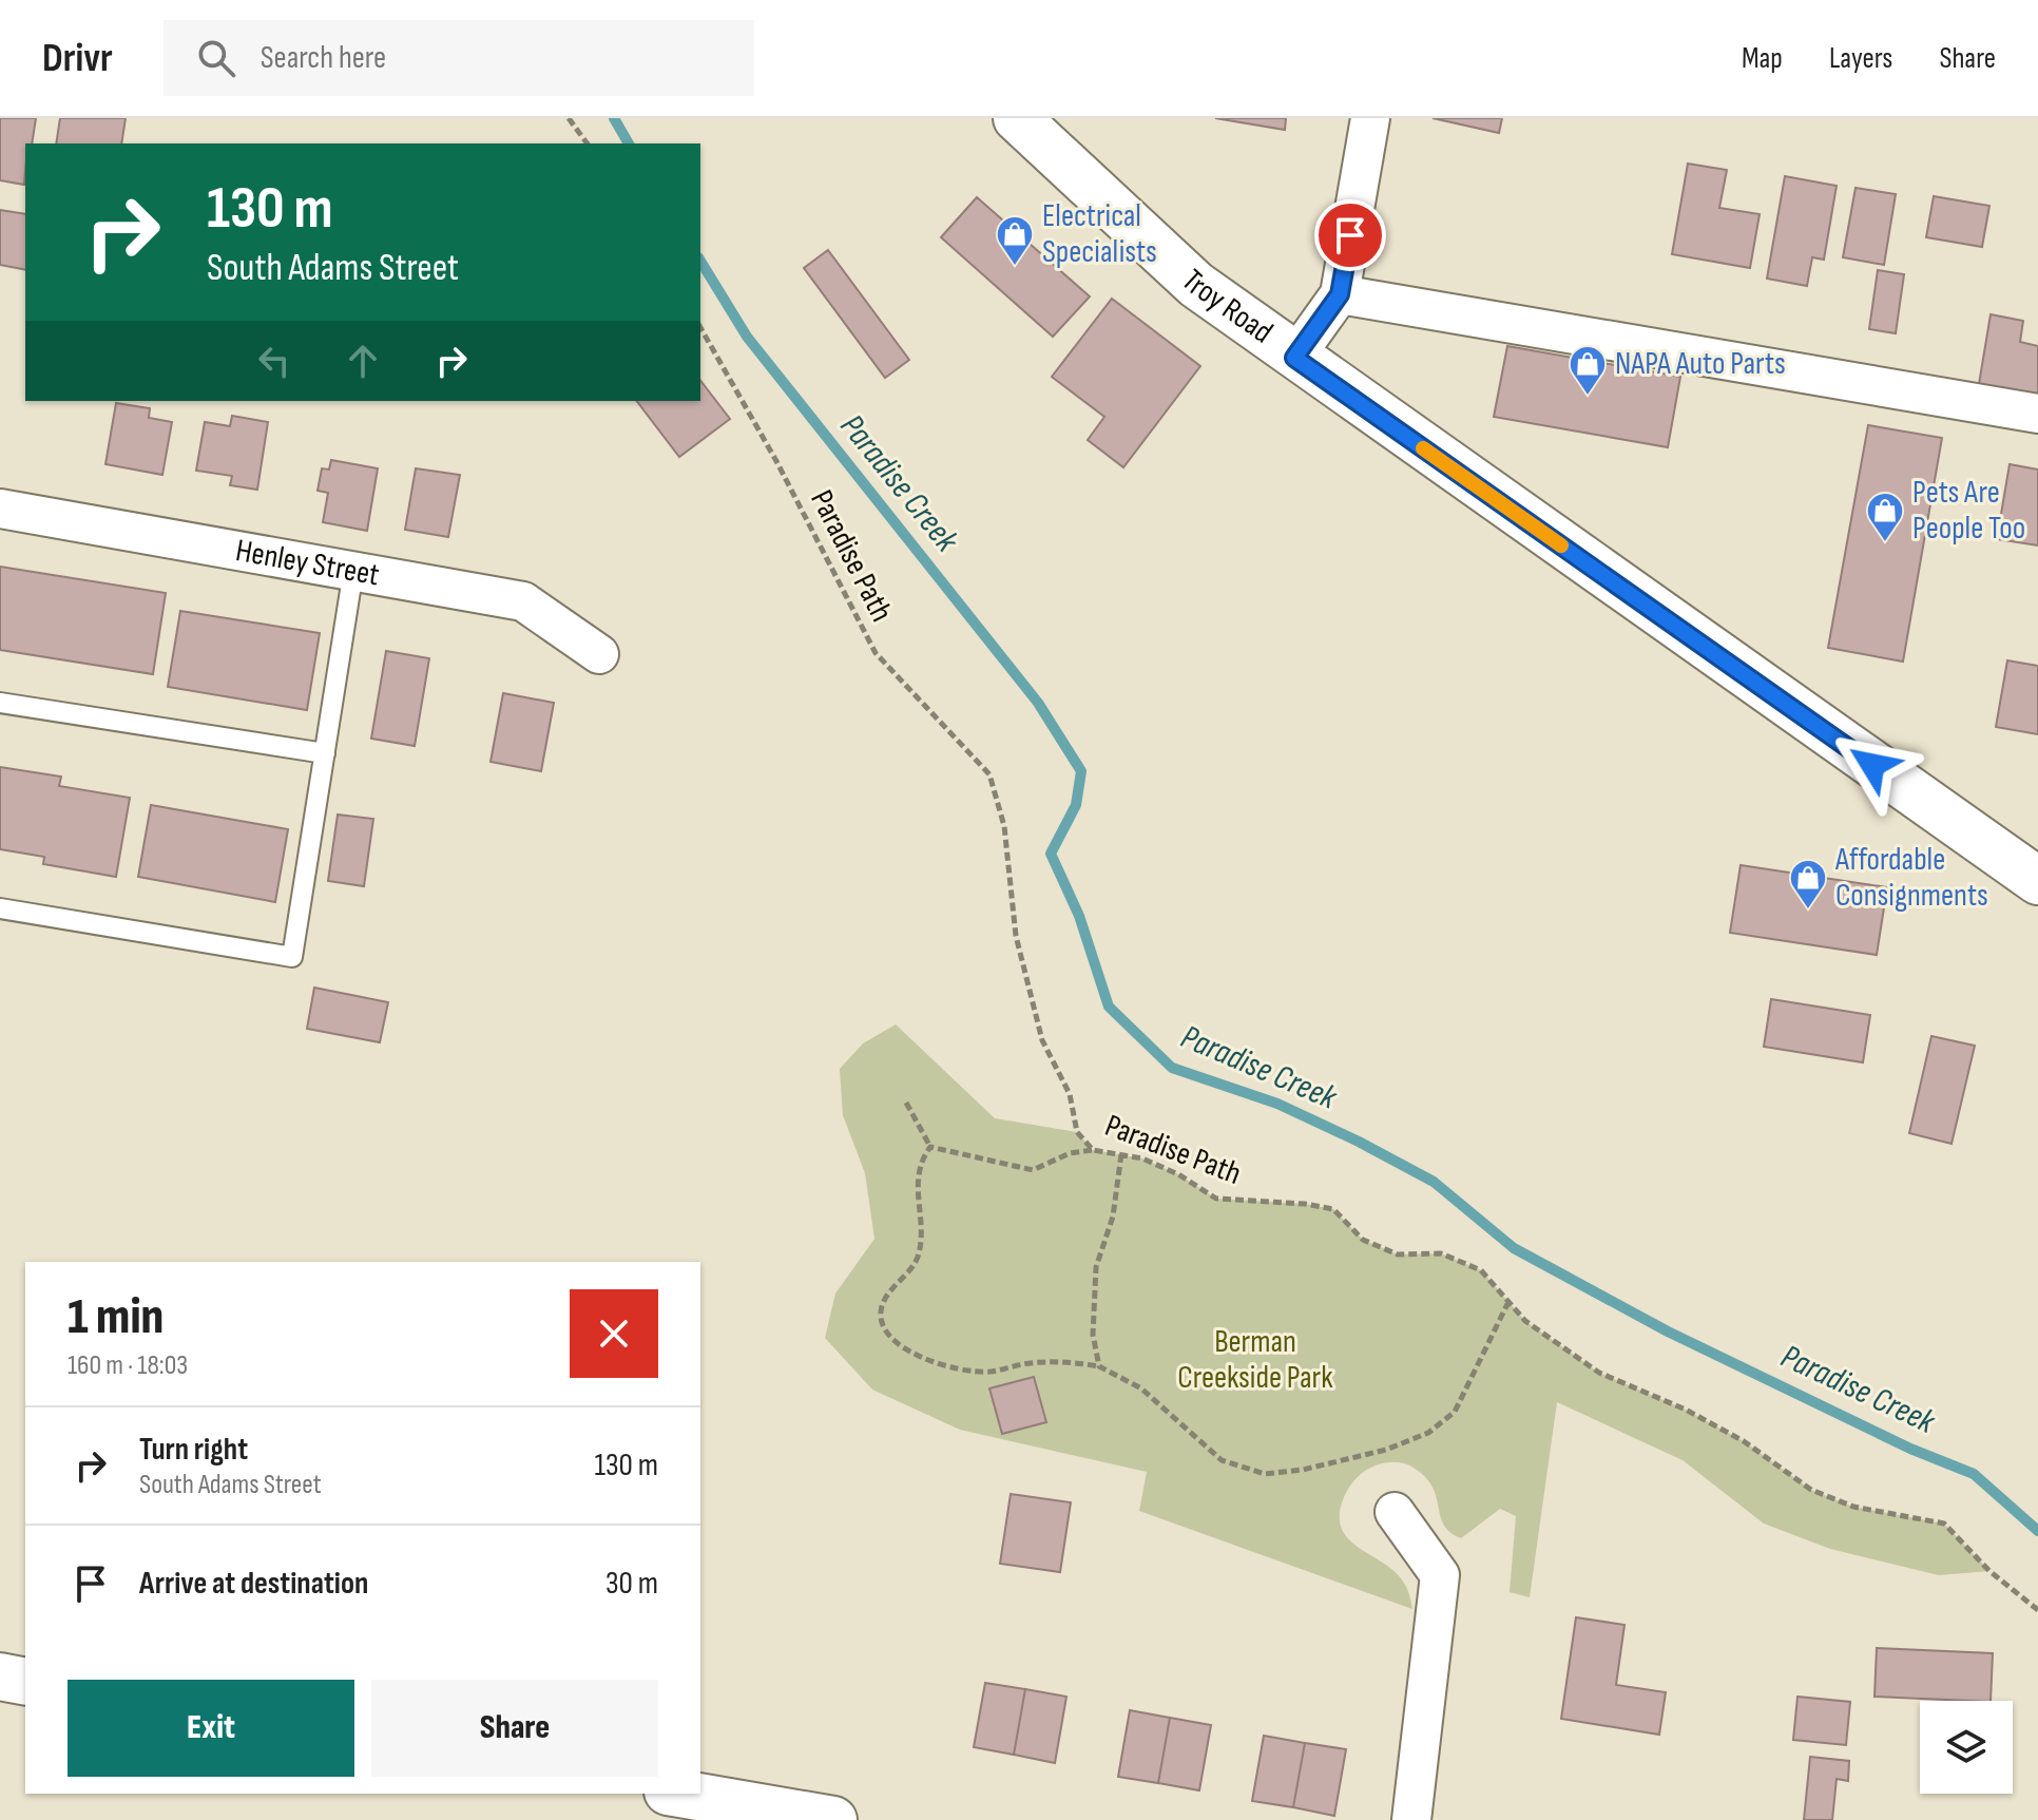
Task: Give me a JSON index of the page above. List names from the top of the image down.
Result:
{
  "streets": {
    "main road": ["Troy Road"],
    "street": ["Henley Street"],
    "path": ["Paradise Path"]
  },
  "water": ["Paradise Creek"],
  "parks": ["Berman Creekside Park"],
  "places": {
    "shop": [
      "Electrical Specialists",
      "NAPA Auto Parts",
      "Pets Are People Too",
      "Affordable Consignments"
    ]
  },
  "page": {
    "header": "Drivr",
    "search": "Search here",
    "nav": ["Map", "Layers", "Share"],
    "turn": ["130 m", "South Adams Street"],
    "heading": ["1 min", "160 m · 18:03"],
    "list": [
      {
        "name": "Turn right",
        "note": "South Adams Street",
        "value": "130 m"
      },
      {
        "name": "Arrive at destination",
        "value": "30 m"
      }
    ],
    "buttons": ["Exit", "Share"]
  }
}
